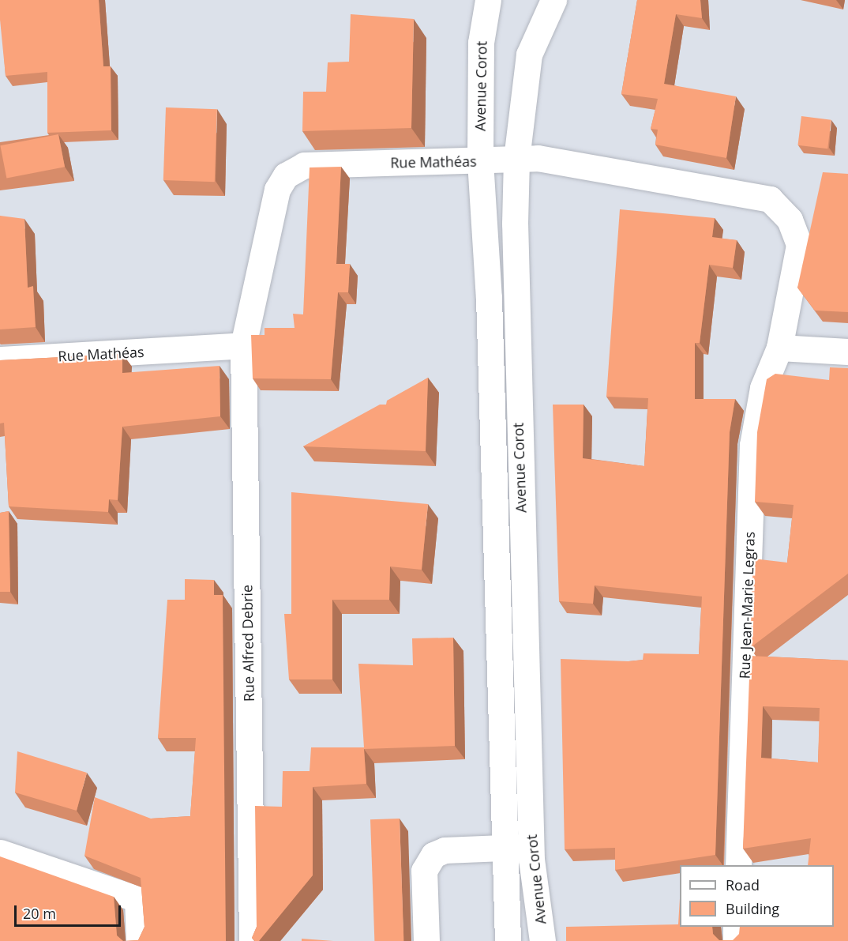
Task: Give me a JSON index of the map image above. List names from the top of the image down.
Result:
{
  "streets": {
    "street": [
      "Avenue Corot",
      "Rue Mathéas",
      "Rue Jean-Marie Legras",
      "Rue Alfred Debrie"
    ]
  },
  "crossings": [
    ["Avenue Corot", "Rue Mathéas"],
    ["Rue Mathéas", "Rue Jean-Marie Legras"],
    ["Rue Mathéas", "Rue Alfred Debrie"]
  ],
  "legend": ["Road", "Building"],
  "scale_bar": "20 m"
}
